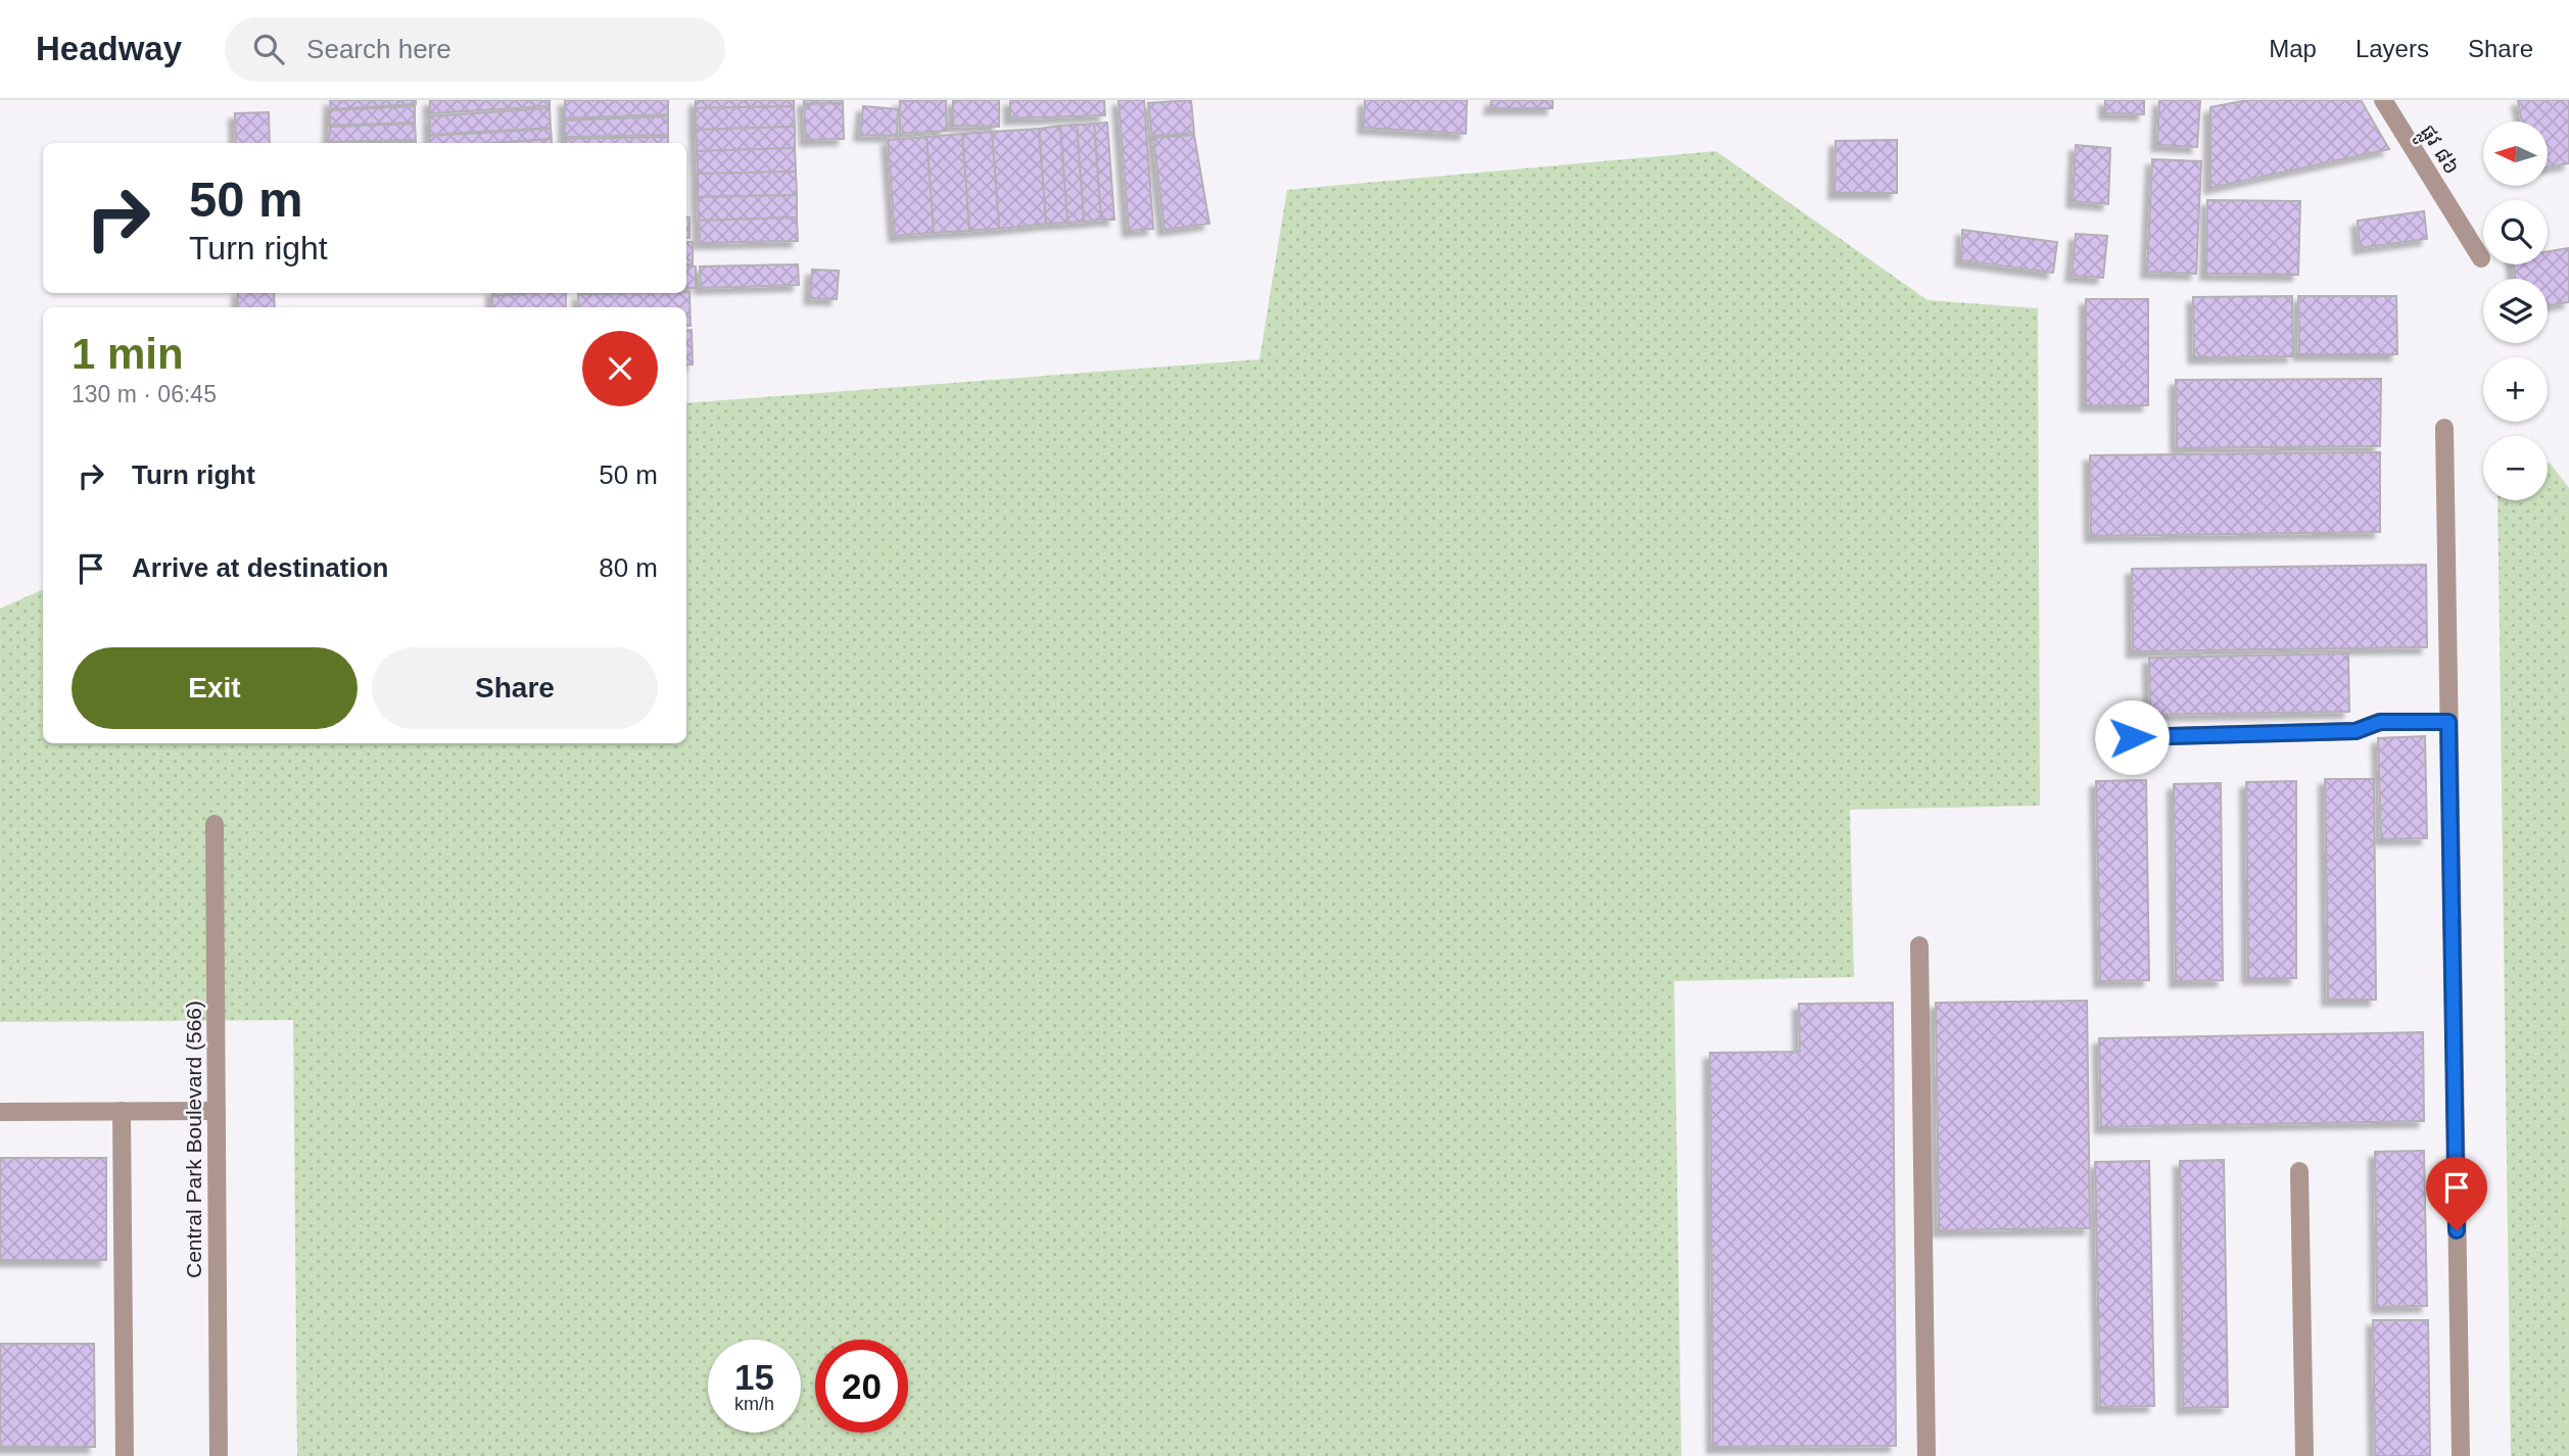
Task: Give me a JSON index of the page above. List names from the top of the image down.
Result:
{
  "streets": {
    "street": ["ផ្លូវ ៨៦", "Central Park Boulevard (566)"]
  },
  "north": "left",
  "page": {
    "header": "Headway",
    "search": "Search here",
    "nav": ["Map", "Layers", "Share"],
    "map_buttons": ["+", "−"],
    "turn": ["50 m", "Turn right"],
    "heading": ["1 min", "130 m · 06:45"],
    "list": [
      {
        "name": "Turn right",
        "value": "50 m"
      },
      {
        "name": "Arrive at destination",
        "value": "80 m"
      }
    ],
    "buttons": ["Exit", "Share"],
    "speed": "15 km/h",
    "limit": "20"
  }
}
